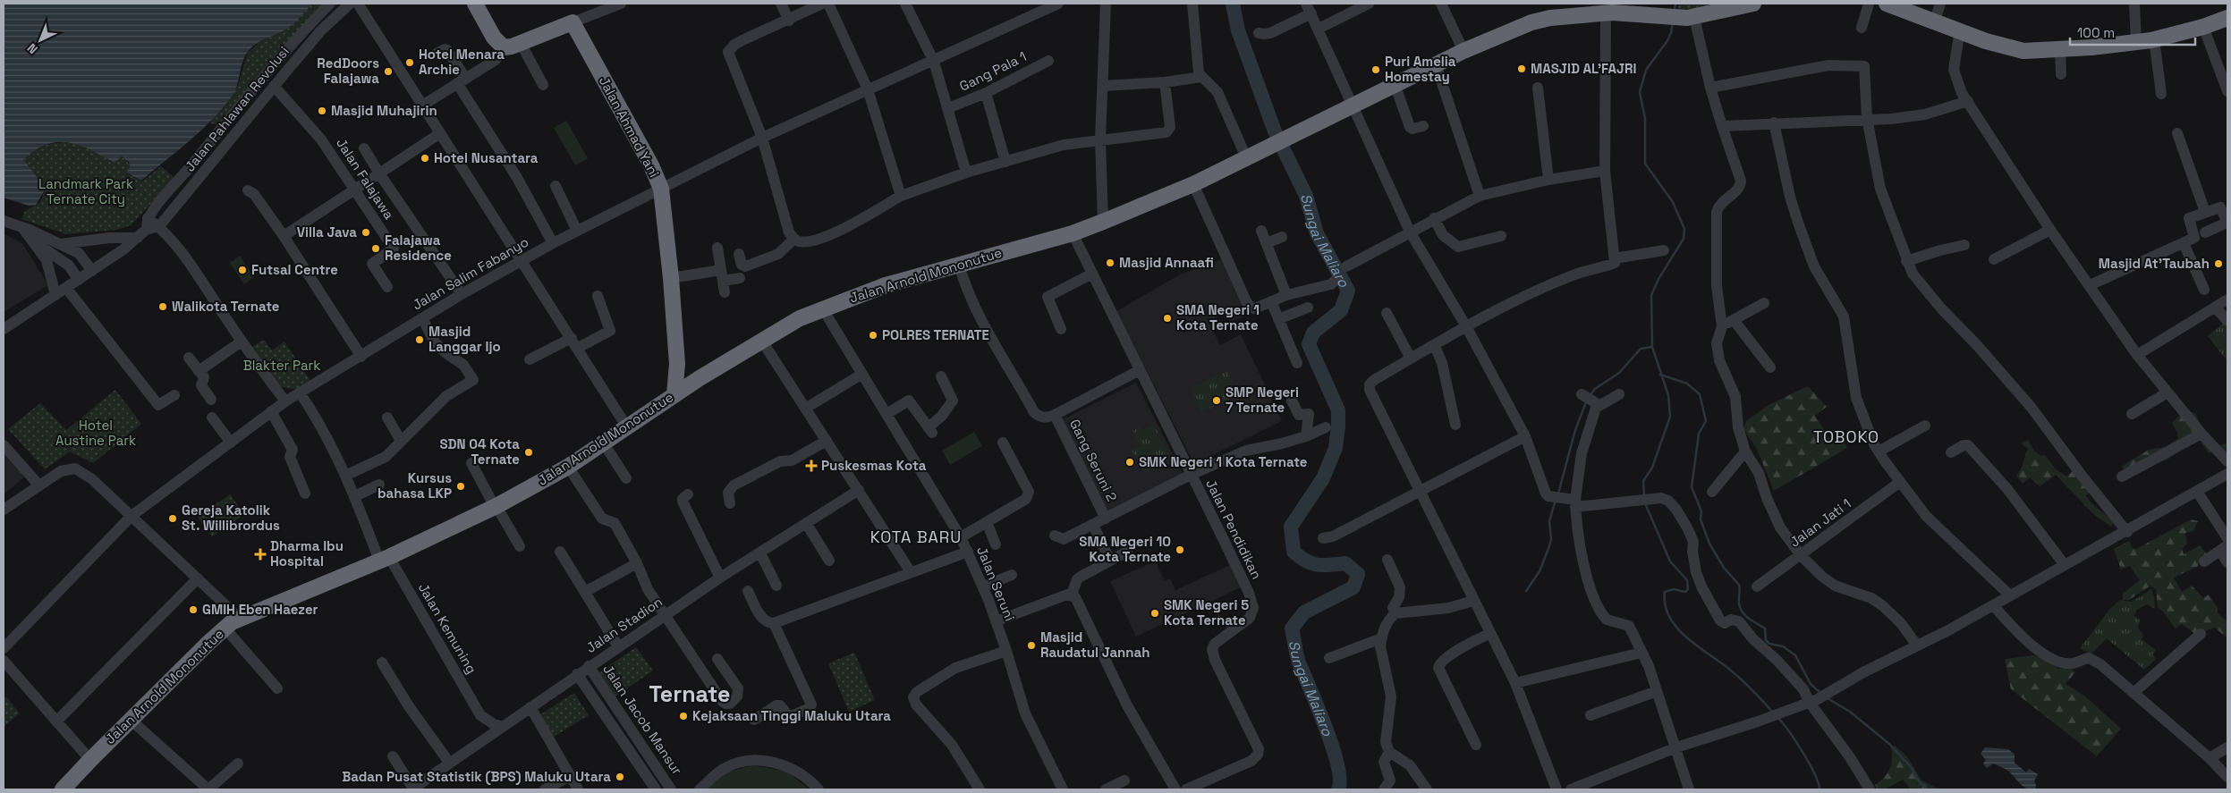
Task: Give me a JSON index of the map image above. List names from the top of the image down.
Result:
{
  "streets": {
    "highway": ["Jalan Ahmad Yani", "Jalan Arnold Mononutue"],
    "street": [
      "Gang Pala 1",
      "Jalan Pahlawan Revolusi",
      "Jalan Falajawa",
      "Jalan Salim Fabanyo",
      "Gang Seruni 2",
      "Jalan Jati 1",
      "Jalan Pendidikan",
      "Jalan Seruni",
      "Jalan Stadion",
      "Jalan Kemuning",
      "Jalan Jacob Mansur"
    ]
  },
  "crossings": [
    ["Jalan Pahlawan Revolusi", "Jalan Falajawa"],
    ["Jalan Ahmad Yani", "Jalan Salim Fabanyo"],
    ["Jalan Ahmad Yani", "Jalan Arnold Mononutue"],
    ["Jalan Salim Fabanyo", "Jalan Kemuning"],
    ["Jalan Arnold Mononutue", "Jalan Pendidikan"],
    ["Jalan Arnold Mononutue", "Jalan Seruni"],
    ["Jalan Arnold Mononutue", "Jalan Kemuning"],
    ["Jalan Stadion", "Jalan Kemuning"],
    ["Jalan Stadion", "Jalan Jacob Mansur"]
  ],
  "districts": ["TOBOKO", "KOTA BARU", "Ternate"],
  "water": ["Sungai Maliaro"],
  "parks": ["Landmark Park Ternate City", "Blakter Park", "Hotel Austine Park"],
  "places": {
    "other": [
      "Hotel Menara Archie",
      "MASJID AL'FAJRI",
      "Puri Amelia Homestay",
      "RedDoors Falajawa",
      "Masjid Muhajirin",
      "Hotel Nusantara",
      "Villa Java",
      "Falajawa Residence",
      "Masjid Annaafi",
      "Masjid At'Taubah",
      "Futsal Centre",
      "Walikota Ternate",
      "SMA Negeri 1 Kota Ternate",
      "POLRES TERNATE",
      "Masjid Langgar Ijo",
      "SMP Negeri 7 Ternate",
      "SDN 04 Kota Ternate",
      "SMK Negeri 1 Kota Ternate",
      "Kursus bahasa LKP",
      "Gereja Katolik St. Willibrordus",
      "SMA Negeri 10 Kota Ternate",
      "GMIH Eben Haezer",
      "SMK Negeri 5 Kota Ternate",
      "Masjid Raudatul Jannah",
      "Kejaksaan Tinggi Maluku Utara",
      "Badan Pusat Statistik (BPS) Maluku Utara"
    ],
    "health": ["Puskesmas Kota", "Dharma Ibu Hospital"]
  },
  "scale_bar": "100 m",
  "north": "bottom left"
}
